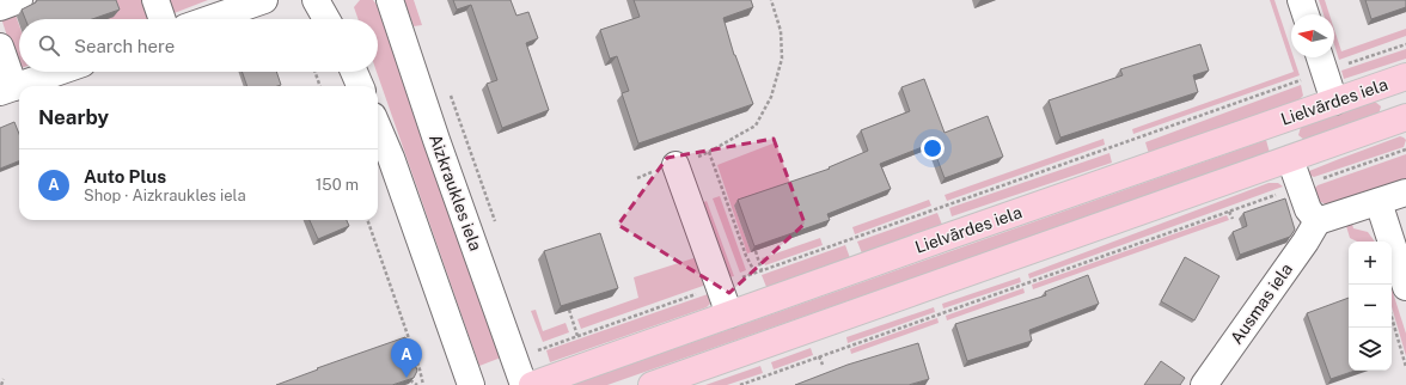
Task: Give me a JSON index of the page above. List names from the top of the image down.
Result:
{
  "streets": {
    "main road": ["Lielvārdes iela"],
    "street": ["Aizkraukles iela", "Ausmas iela"]
  },
  "north": "left",
  "page": {
    "search": "Search here",
    "heading": "Nearby",
    "list": [
      {
        "mark": "A",
        "name": "Auto Plus",
        "note": "Shop · Aizkraukles iela",
        "value": "150 m"
      }
    ],
    "map_buttons": ["+", "−"],
    "pins": "A"
  }
}
